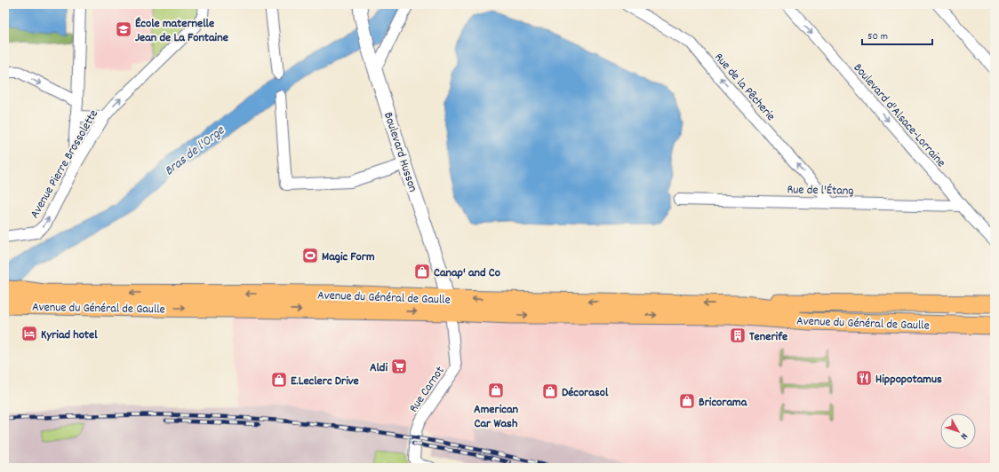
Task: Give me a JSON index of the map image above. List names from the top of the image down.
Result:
{
  "streets": {
    "main road": ["Avenue du Général de Gaulle"],
    "street": [
      "Rue de la Pêcherie",
      "Boulevard d'Alsace-Lorraine",
      "Boulevard Husson",
      "Avenue Pierre Brossolette",
      "Rue de l'Étang",
      "Rue Carnot"
    ]
  },
  "crossings": [
    ["Rue de la Pêcherie", "Rue de l'Étang"],
    ["Boulevard d'Alsace-Lorraine", "Rue de l'Étang"],
    ["Boulevard Husson", "Avenue du Général de Gaulle"],
    ["Boulevard Husson", "Rue Carnot"],
    ["Avenue du Général de Gaulle", "Rue Carnot"]
  ],
  "one_way": ["Rue de la Pêcherie", "Boulevard d'Alsace-Lorraine", "Avenue Pierre Brossolette"],
  "water": ["Bras de l'Orge"],
  "places": {
    "school or university": ["École maternelle Jean de La Fontaine"],
    "sports": ["Magic Form"],
    "shop": [
      "Canap' and Co",
      "E.Leclerc Drive",
      "American Car Wash",
      "Décorasol",
      "Bricorama"
    ],
    "hotel": ["Kyriad hotel"],
    "building": ["Tenerife"],
    "supermarket": ["Aldi"],
    "restaurant": ["Hippopotamus"]
  },
  "scale_bar": "50 m",
  "north": "bottom right"
}
